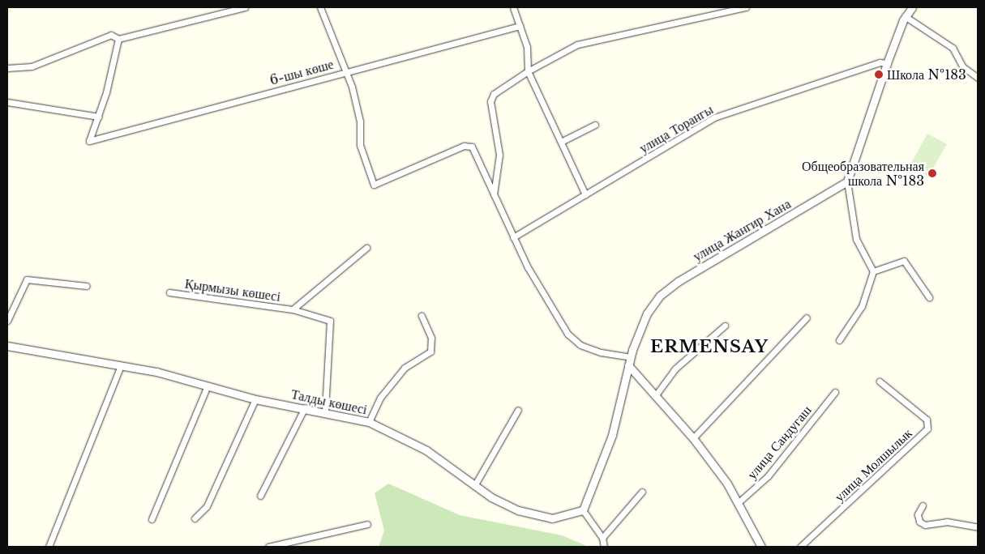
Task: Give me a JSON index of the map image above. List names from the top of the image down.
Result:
{
  "streets": {
    "street": [
      "6-шы көше",
      "улица Торангы",
      "улица Жангир Хана",
      "Қырмызы көшесі",
      "Талды көшесі",
      "улица Сандугаш",
      "улица Молшылык"
    ]
  },
  "crossings": [
    ["улица Жангир Хана", "Талды көшесі"],
    ["Қырмызы көшесі", "Талды көшесі"]
  ],
  "districts": ["ERMENSAY"],
  "places": ["Школа №183", "Общеобразовательная школа №183"]
}
